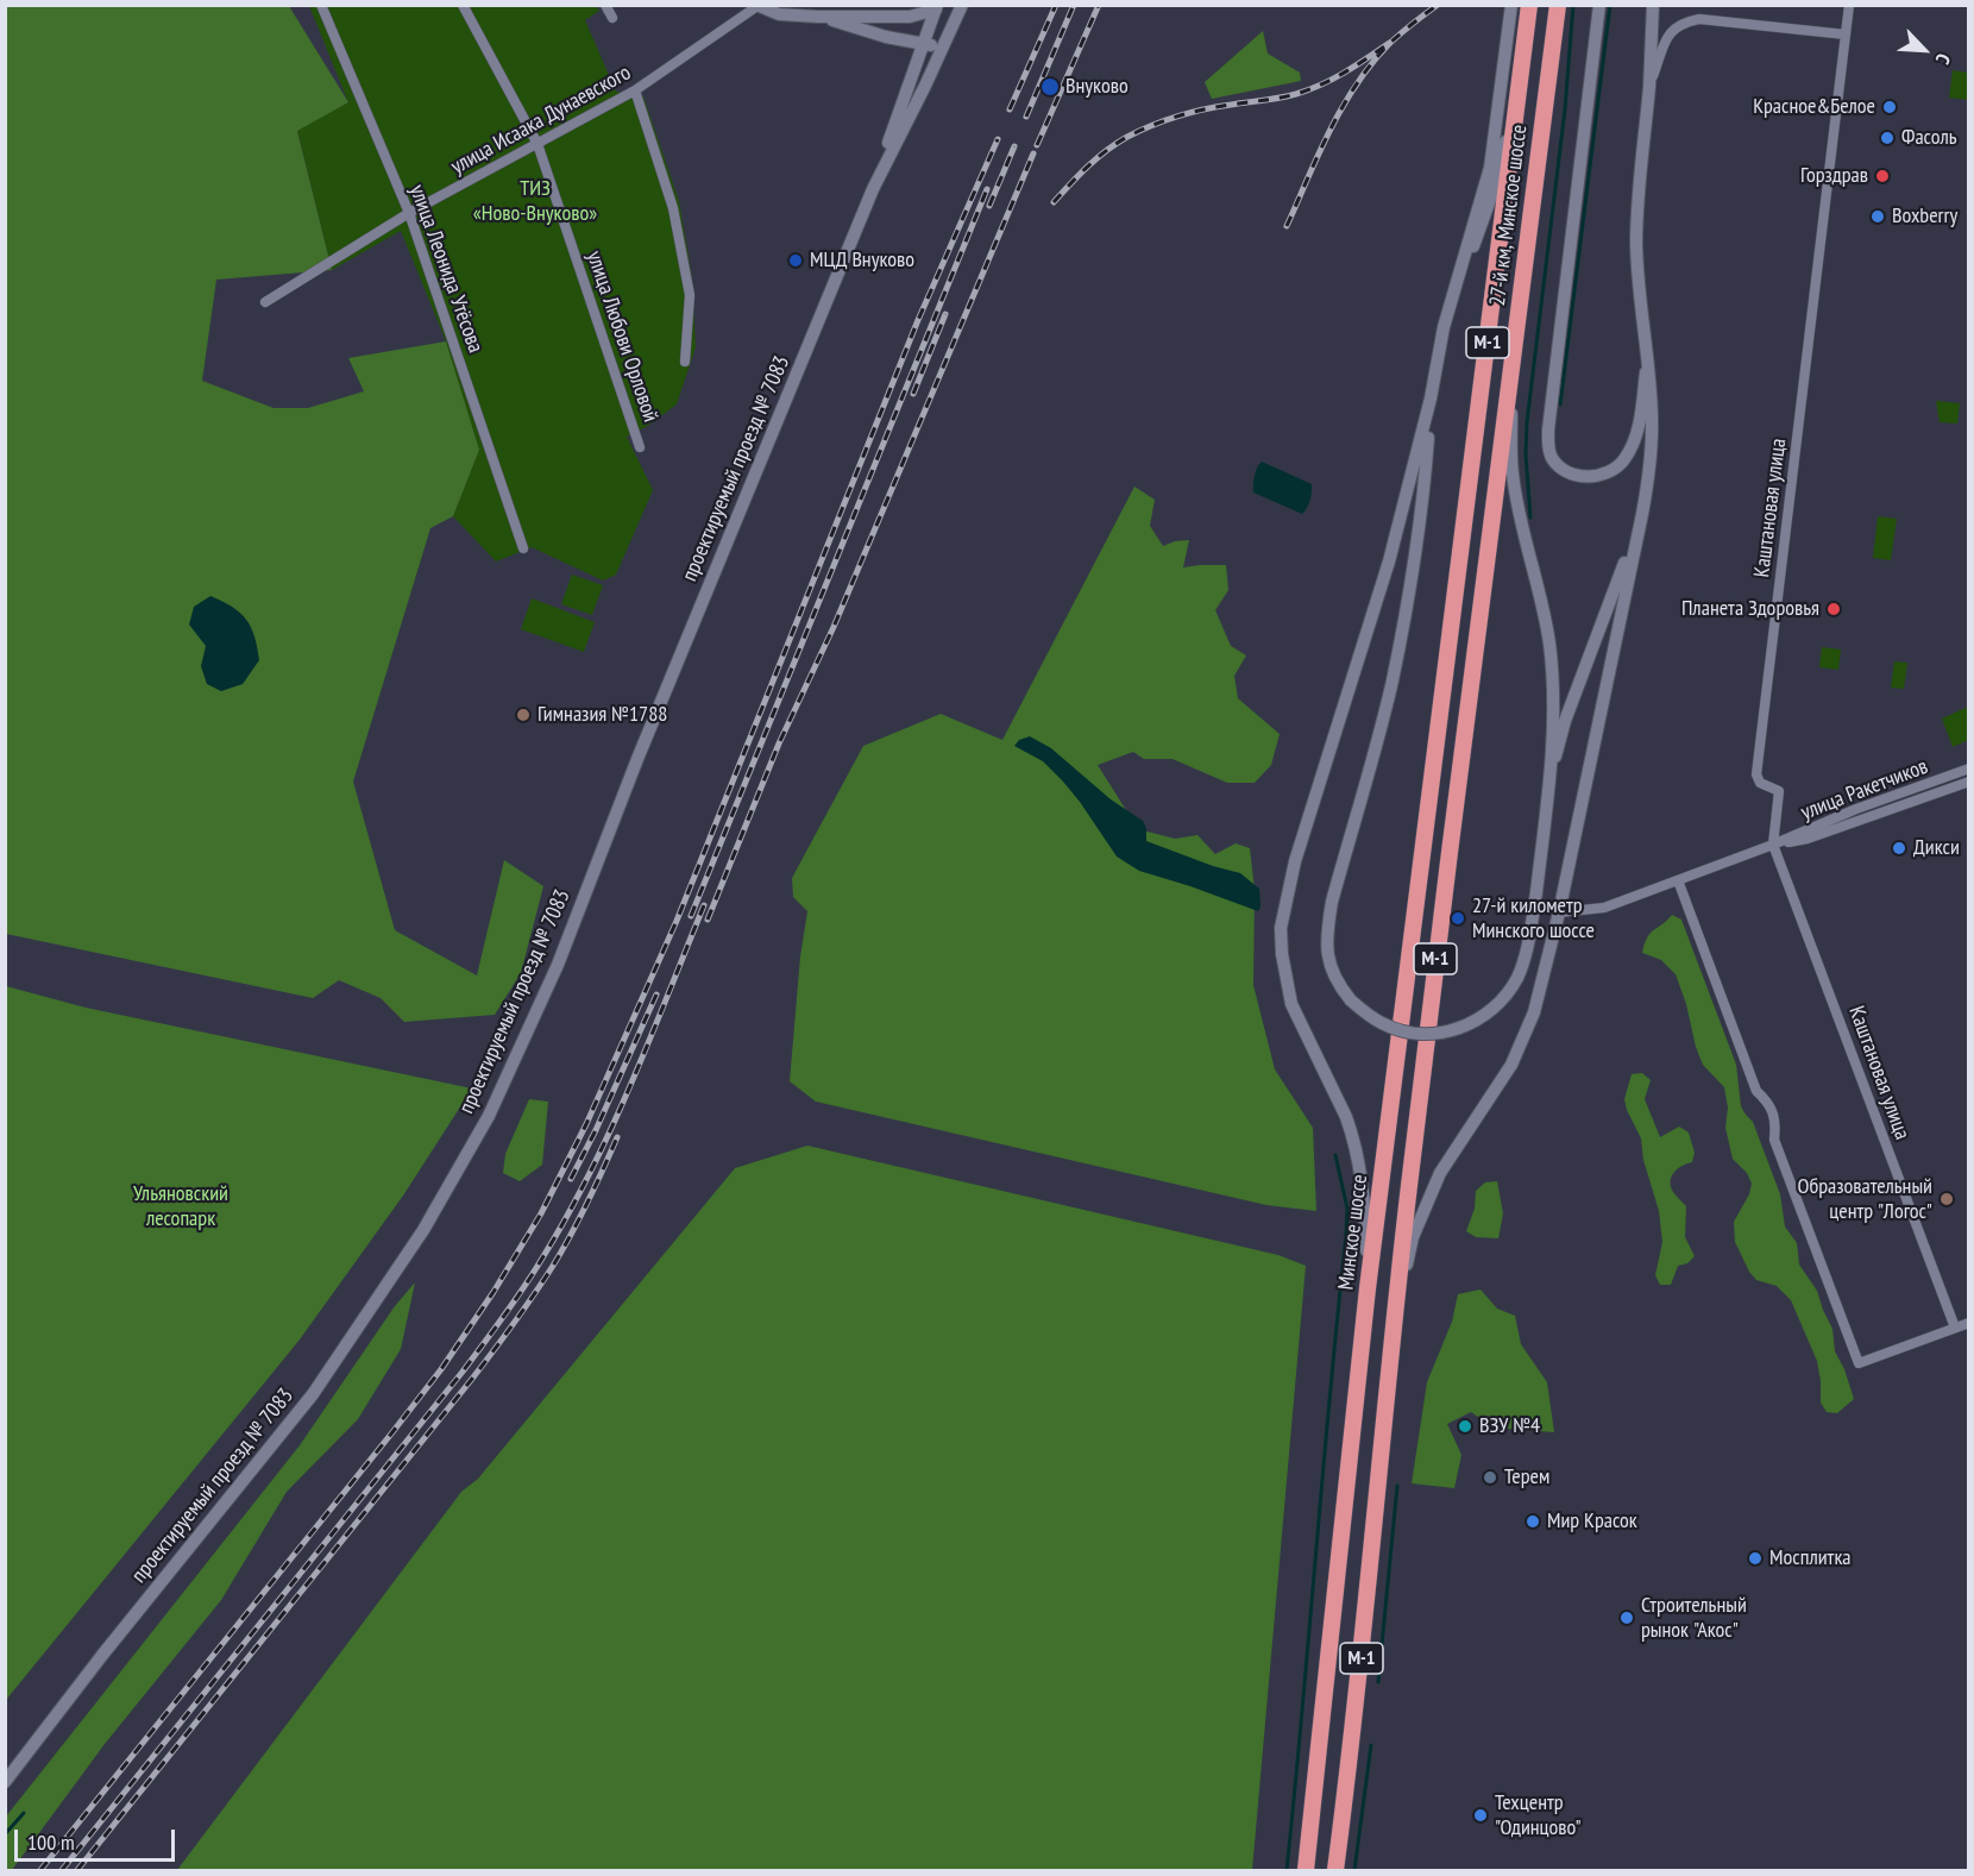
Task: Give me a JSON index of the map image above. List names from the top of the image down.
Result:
{
  "streets": {
    "highway": ["27-й км, Минское шоссе", "М-1", "Минское шоссе"],
    "main road": ["проектируемый проезд № 7083"],
    "street": [
      "улица Исаака Дунаевского",
      "улица Леонида Утёсова",
      "улица Любови Орловой",
      "Каштановая улица",
      "улица Ракетчиков"
    ]
  },
  "crossings": [
    ["улица Исаака Дунаевского", "улица Леонида Утёсова"],
    ["улица Исаака Дунаевского", "улица Любови Орловой"],
    ["27-й км, Минское шоссе", "М-1"],
    ["27-й км, Минское шоссе", "Минское шоссе"],
    ["Каштановая улица", "улица Ракетчиков"]
  ],
  "parks": ["ТИЗ «Ново-Внуково»", "Ульяновский лесопарк"],
  "places": [
    "Внуково",
    "Красное&Белое",
    "Фасоль",
    "Горздрав",
    "Boxberry",
    "МЦД Внуково",
    "Планета Здоровья",
    "Гимназия №1788",
    "Дикси",
    "27-й километр Минского шоссе",
    "Образовательный центр \"Логос\"",
    "ВЗУ №4",
    "Терем",
    "Мир Красок",
    "Мосплитка",
    "Строительный рынок \"Акос\"",
    "Техцентр \"Одинцово\""
  ],
  "scale_bar": "100 m",
  "north": "bottom right"
}
